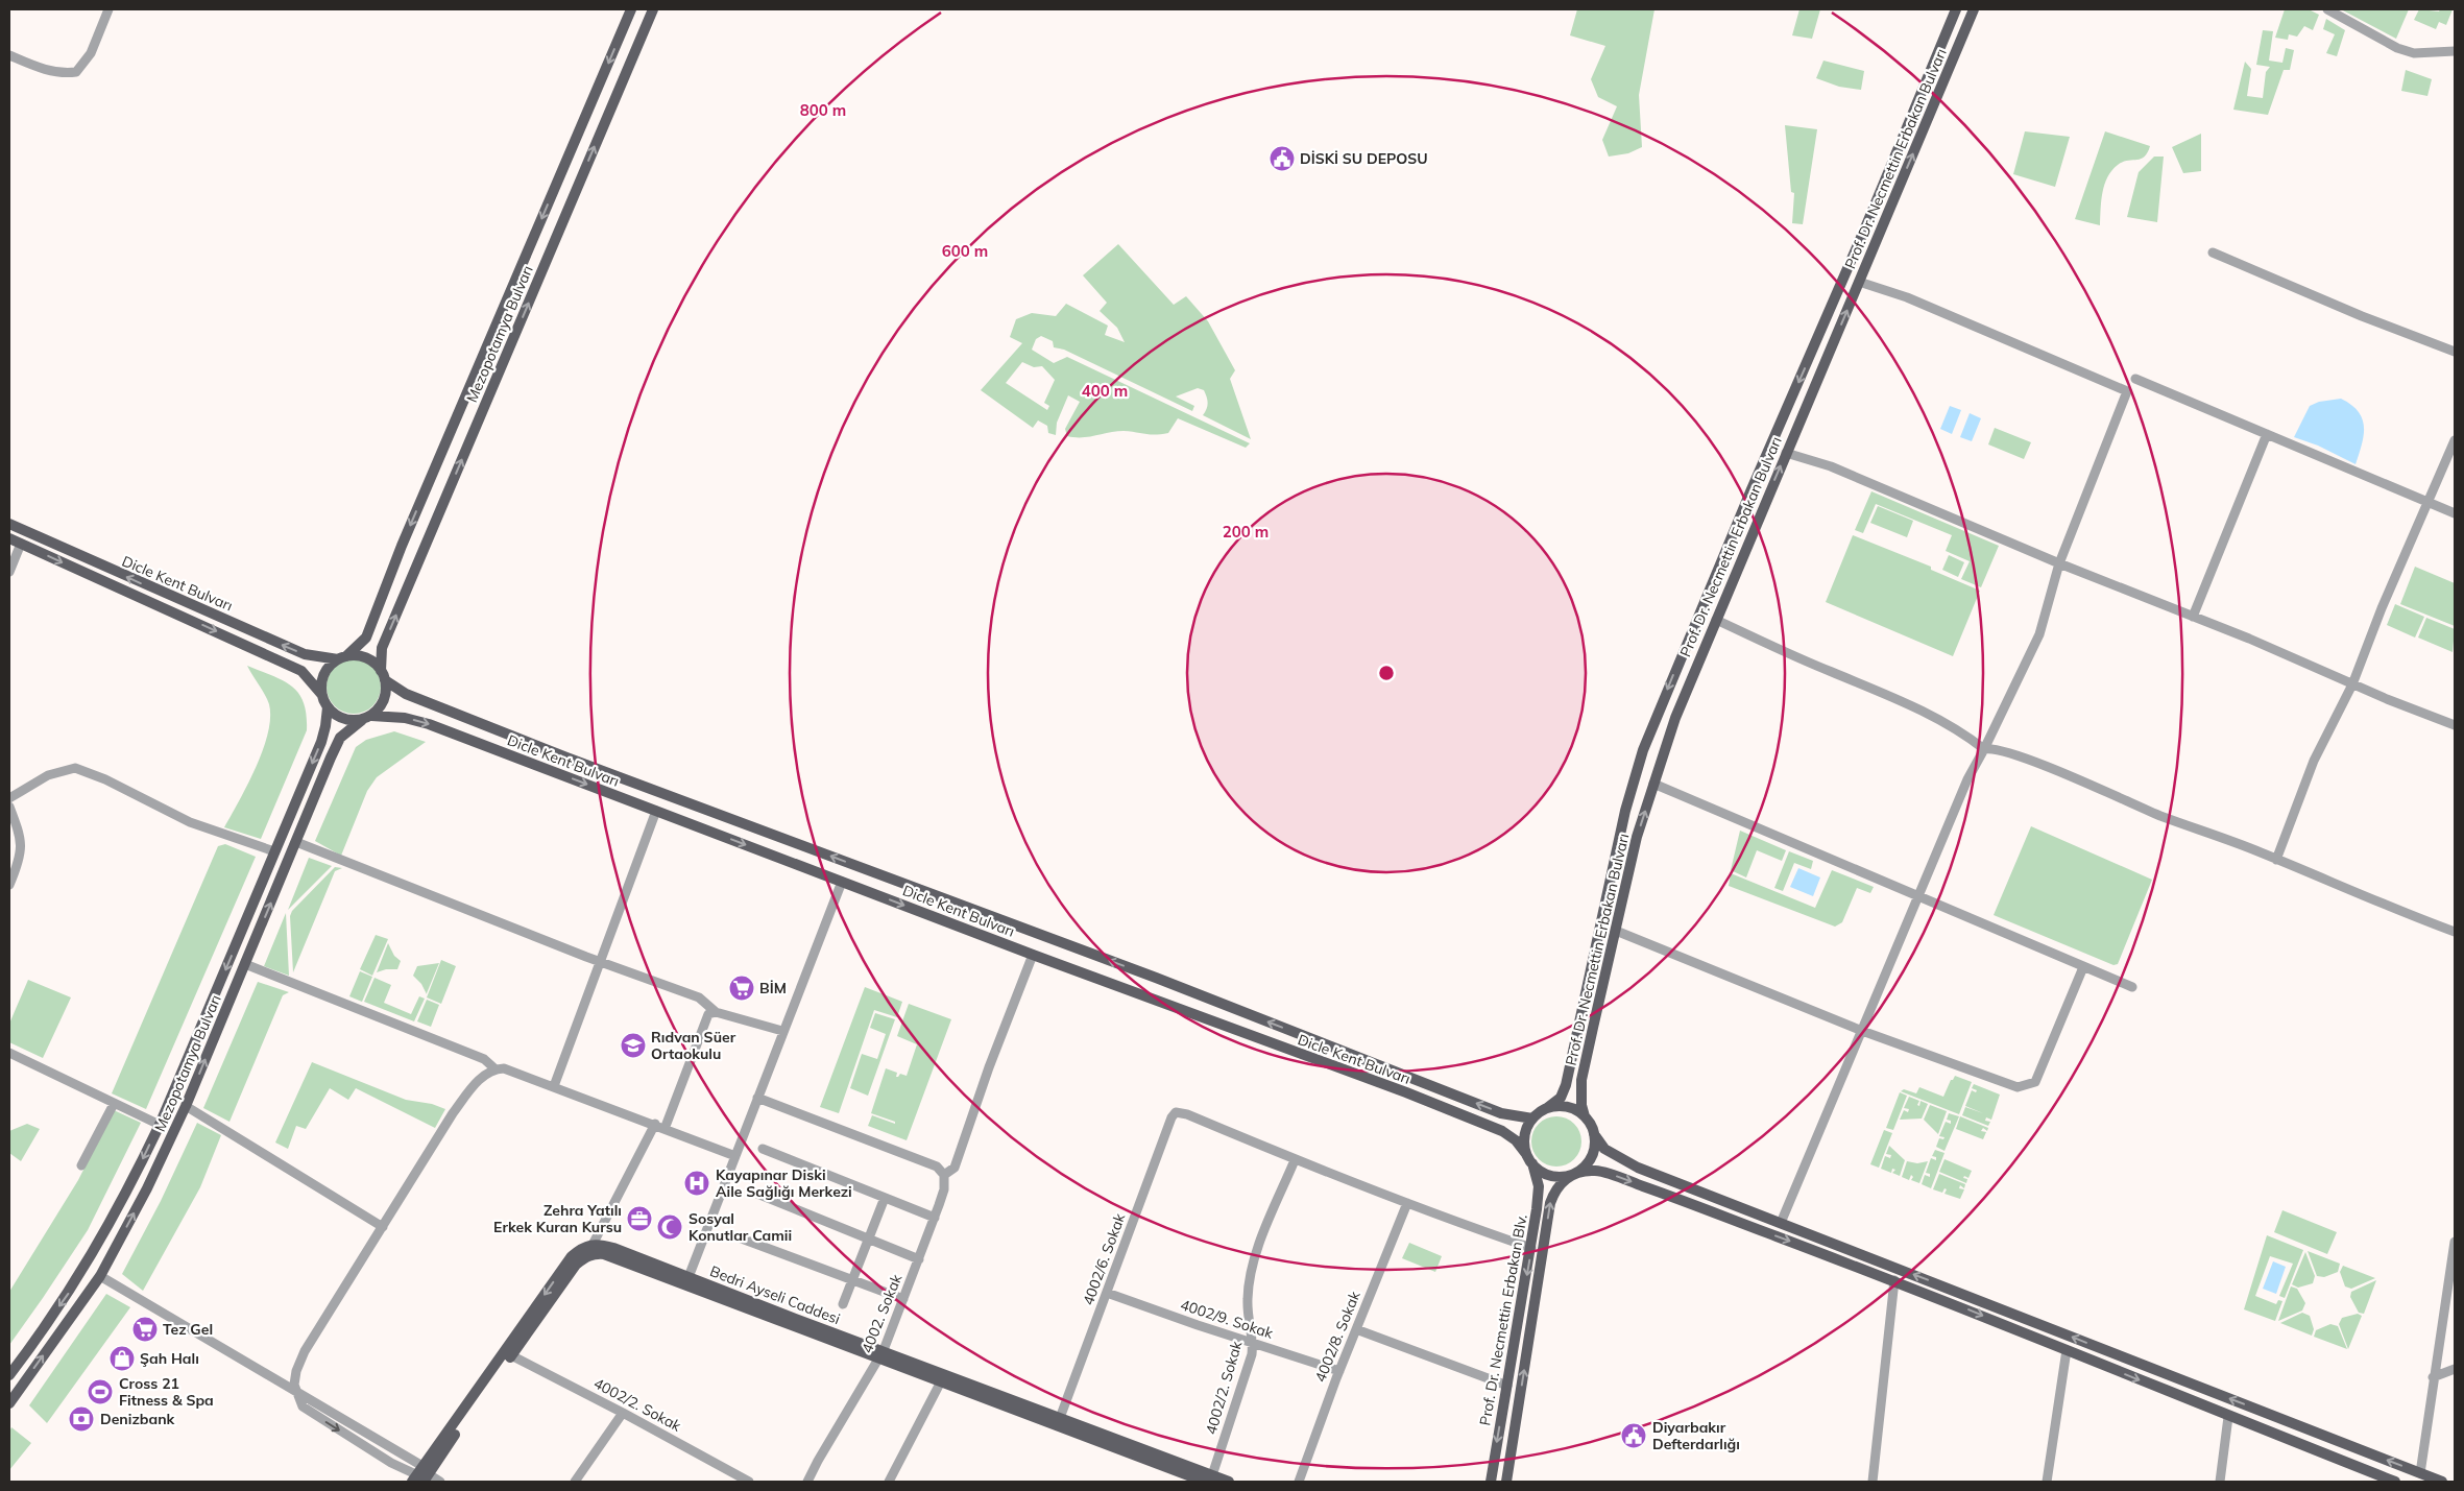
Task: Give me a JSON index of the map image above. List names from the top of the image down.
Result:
{
  "streets": {
    "main road": [
      "Prof. Dr. Necmettin Erbakan Bulvarı",
      "Mezopotamya Bulvarı",
      "Dicle Kent Bulvarı",
      "Bedri Ayseli Caddesi",
      "Prof. Dr. Necmettin Erbakan Blv."
    ],
    "street": [
      "4002/6. Sokak",
      "4002. Sokak",
      "4002/9. Sokak",
      "4002/8. Sokak",
      "4002/2. Sokak"
    ]
  },
  "crossings": [
    ["Prof. Dr. Necmettin Erbakan Bulvarı", "Dicle Kent Bulvarı"],
    ["Prof. Dr. Necmettin Erbakan Bulvarı", "Prof. Dr. Necmettin Erbakan Blv."],
    ["Mezopotamya Bulvarı", "Dicle Kent Bulvarı"],
    ["Dicle Kent Bulvarı", "Prof. Dr. Necmettin Erbakan Blv."],
    ["4002/6. Sokak", "Bedri Ayseli Caddesi"],
    ["4002/6. Sokak", "4002/9. Sokak"],
    ["4002/6. Sokak", "4002/2. Sokak"],
    ["Bedri Ayseli Caddesi", "4002. Sokak"],
    ["Bedri Ayseli Caddesi", "4002/2. Sokak"],
    ["4002/9. Sokak", "4002/8. Sokak"],
    ["4002/9. Sokak", "4002/2. Sokak"]
  ],
  "places": {
    "public building": ["DİSKİ SU DEPOSU", "Diyarbakır Defterdarlığı"],
    "supermarket": ["BİM", "Tez Gel"],
    "school or university": ["Rıdvan Süer Ortaokulu"],
    "hospital": ["Kayapınar Diski Aile Sağlığı Merkezi"],
    "office": ["Zehra Yatılı Erkek Kuran Kursu"],
    "mosque": ["Sosyal Konutlar Camii"],
    "shop": ["Şah Halı"],
    "sports": ["Cross 21 Fitness & Spa"],
    "bank": ["Denizbank"]
  },
  "rings": [
    "800 m",
    "600 m",
    "400 m",
    "200 m"
  ]
}
